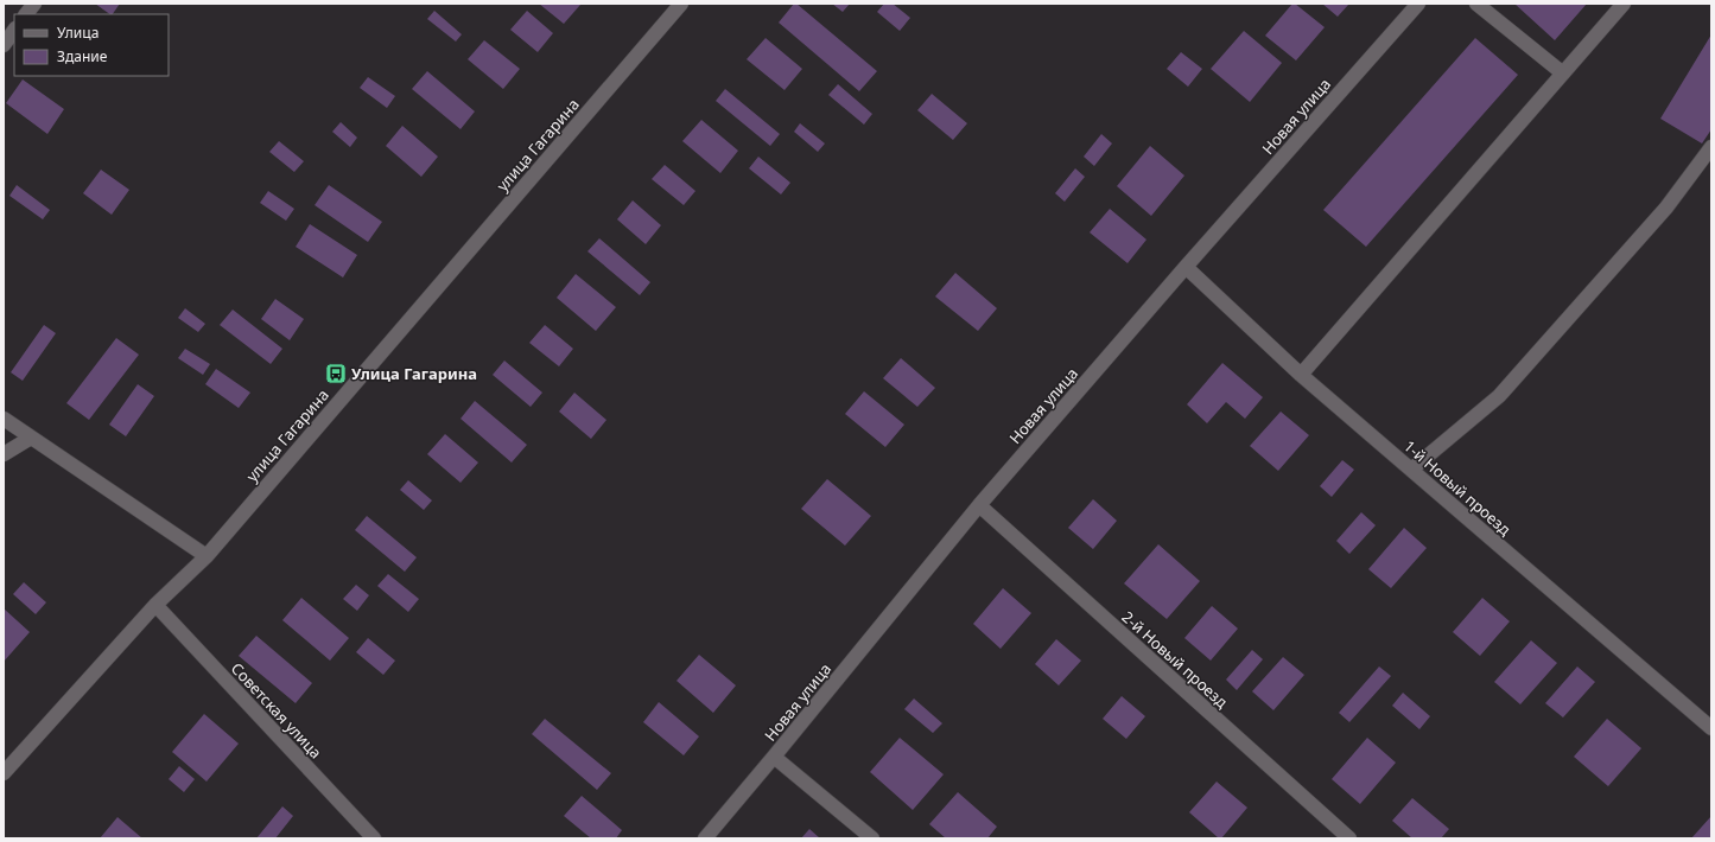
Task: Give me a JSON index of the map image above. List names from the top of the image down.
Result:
{
  "streets": {
    "street": [
      "Новая улица",
      "улица Гагарина",
      "1-й Новый проезд",
      "2-й Новый проезд",
      "Советская улица"
    ]
  },
  "crossings": [
    ["Новая улица", "1-й Новый проезд"],
    ["Новая улица", "2-й Новый проезд"],
    ["улица Гагарина", "Советская улица"]
  ],
  "places": {
    "bus stop": ["Улица Гагарина"]
  },
  "legend": ["Улица", "Здание"]
}
